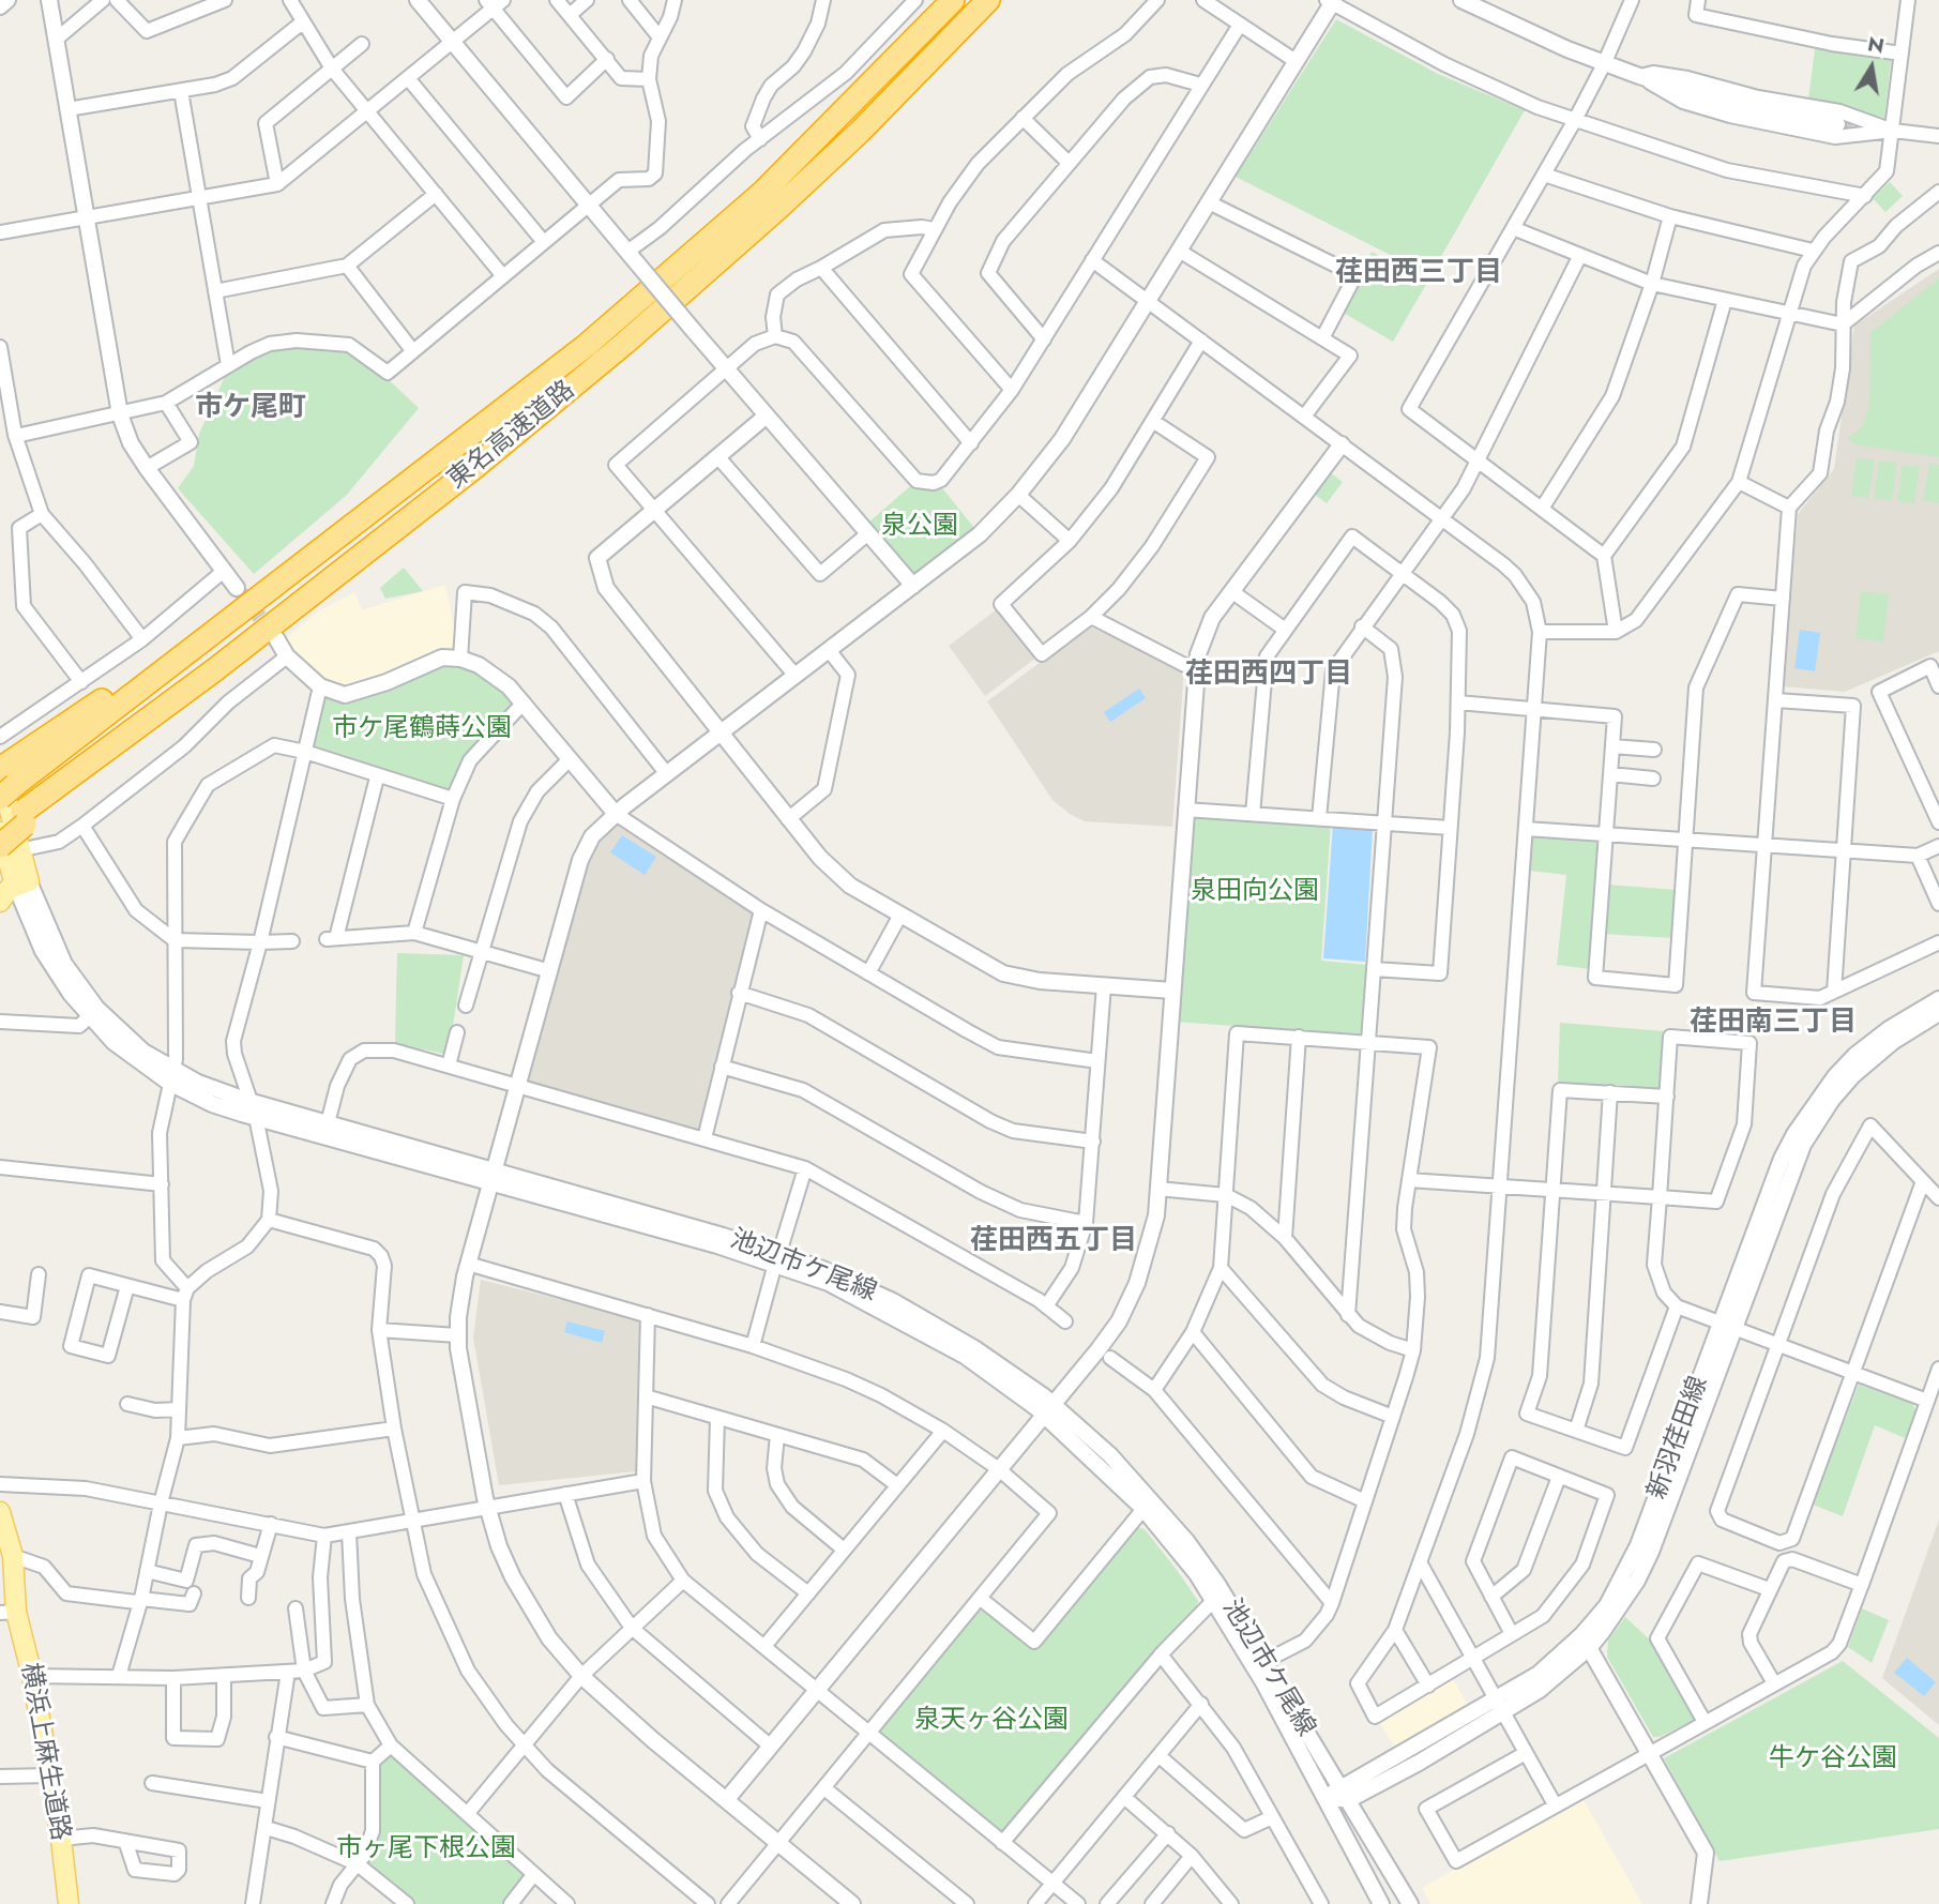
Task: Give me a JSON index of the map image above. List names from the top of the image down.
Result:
{
  "streets": {
    "highway": ["東名高速道路"],
    "main road": ["横浜上麻生道路"],
    "street": ["池辺市ケ尾線", "新羽荏田線"]
  },
  "crossings": [
    ["池辺市ケ尾線", "新羽荏田線"]
  ],
  "districts": [
    "荏田西三丁目",
    "市ケ尾町",
    "荏田西四丁目",
    "荏田南三丁目",
    "荏田西五丁目"
  ],
  "parks": [
    "泉公園",
    "市ケ尾鶴蒔公園",
    "泉田向公園",
    "泉天ヶ谷公園",
    "牛ケ谷公園",
    "市ヶ尾下根公園"
  ],
  "north": "top"
}
